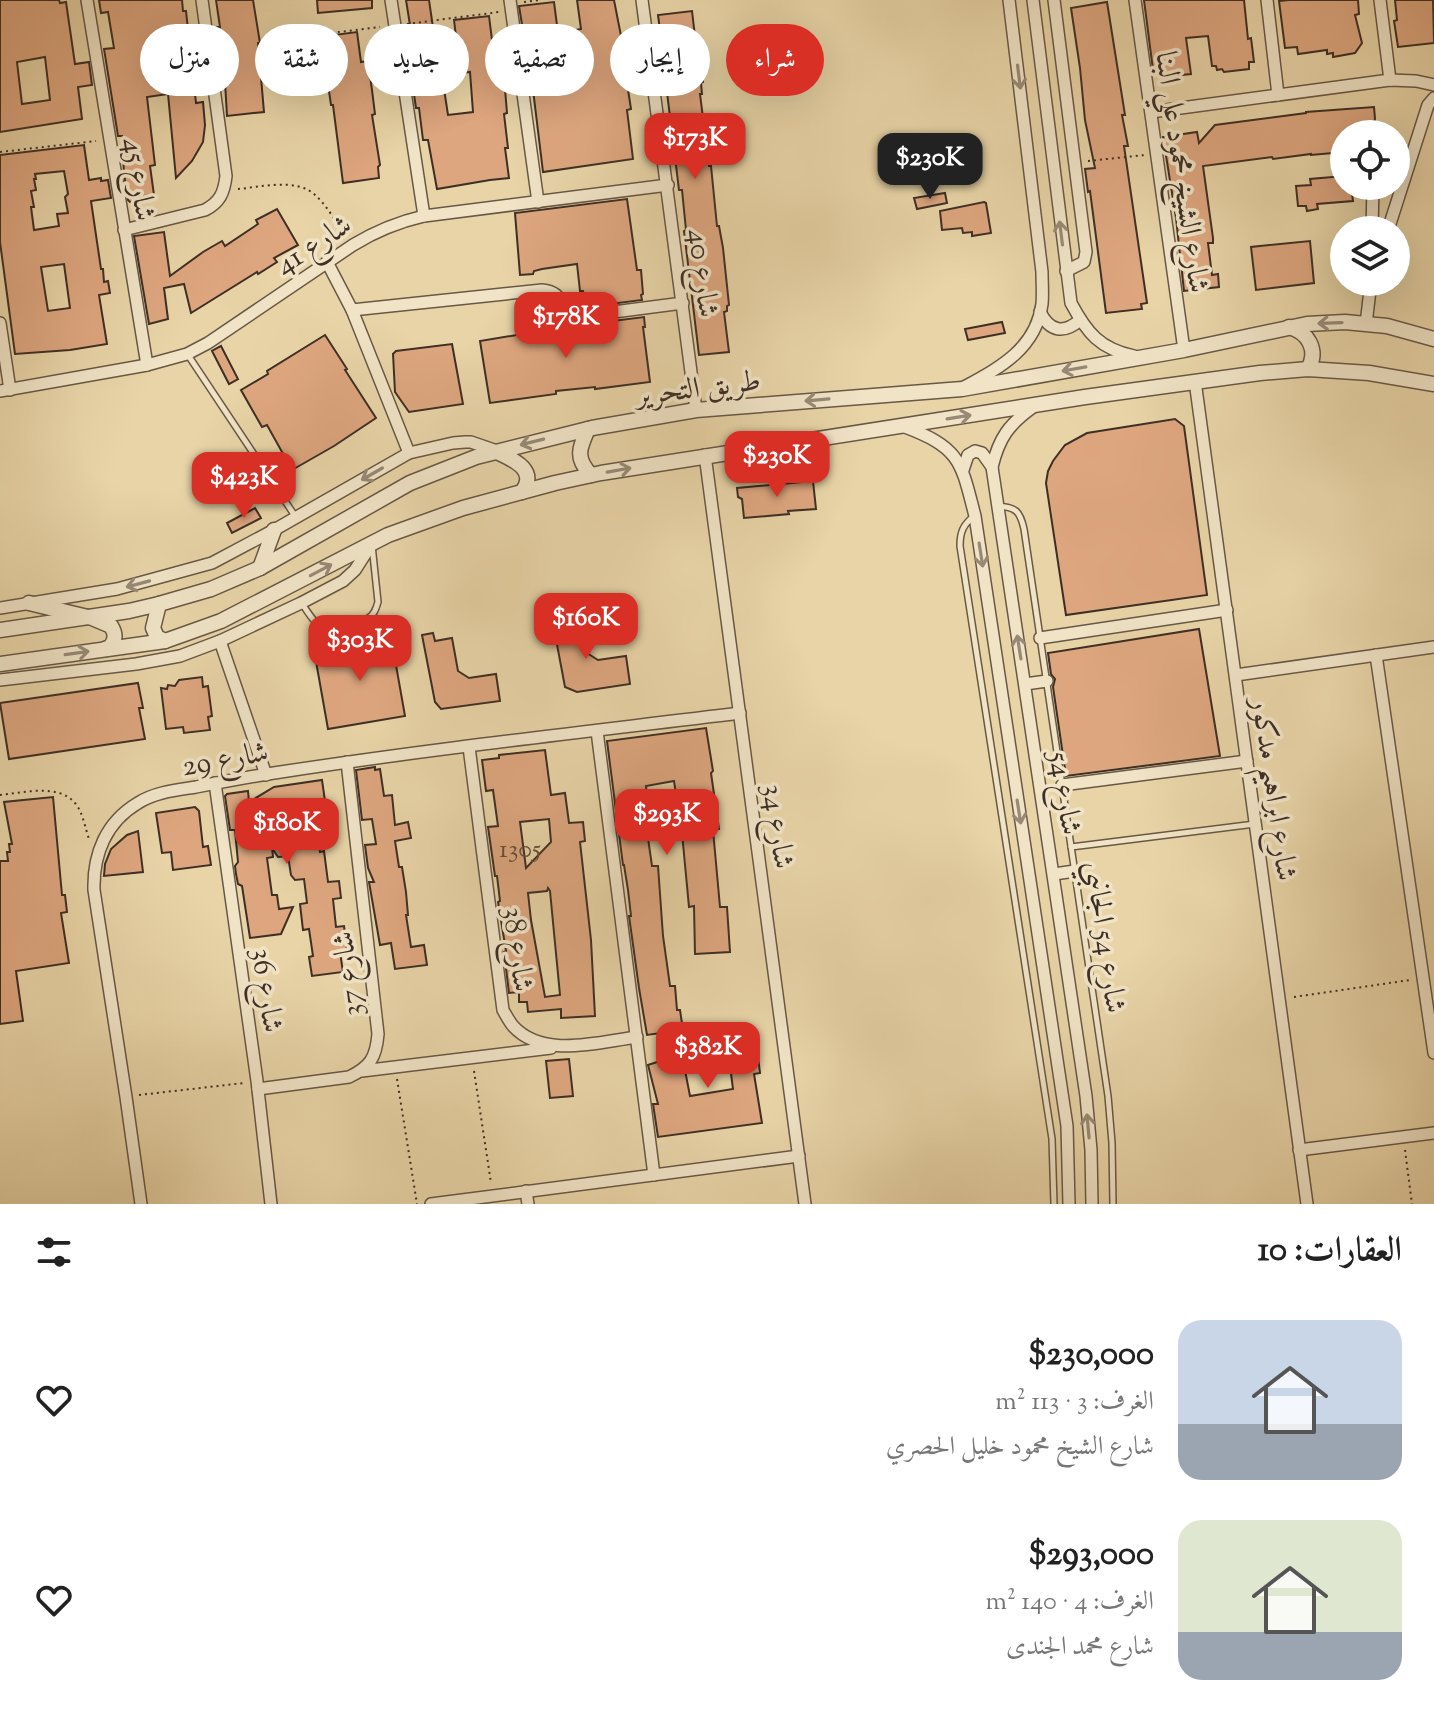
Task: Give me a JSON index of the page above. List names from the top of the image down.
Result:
{
  "streets": {
    "street": [
      "شارع الشيخ محمود علي البنا",
      "شارع 45",
      "شارع 41",
      "شارع 40",
      "طريق التحرير",
      "شارع 29",
      "شارع ابراهيم مدكور",
      "شارع 54",
      "شارع 34",
      "شارع 38",
      "شارع 37",
      "شارع 36"
    ],
    "lane": ["شارع 54 الجانبي"]
  },
  "crossings": [
    ["شارع الشيخ محمود علي البنا", "طريق التحرير"],
    ["شارع 45", "شارع 41"],
    ["شارع 41", "شارع 40"],
    ["شارع 40", "طريق التحرير"],
    ["شارع 29", "شارع 34"],
    ["شارع 29", "شارع 38"],
    ["شارع 29", "شارع 37"],
    ["شارع 29", "شارع 36"],
    ["شارع 54", "شارع 54 الجانبي"]
  ],
  "house_numbers": ["1305"],
  "page": {
    "chip": [
      "شراء",
      "إيجار",
      "تصفية",
      "جديد",
      "شقة",
      "منزل"
    ],
    "price": [
      "$173K",
      "$230K",
      "$178K",
      "$230K",
      "$423K",
      "$160K",
      "$303K",
      "$293K",
      "$180K",
      "$382K"
    ],
    "heading": "العقارات: 10",
    "list": [
      {
        "name": "$230,000",
        "note": "الغرف: 3 · 113 m² · شارع الشيخ محمود خليل الحصري"
      },
      {
        "name": "$293,000",
        "note": "الغرف: 4 · 140 m² · شارع محمد الجندى"
      }
    ]
  }
}
